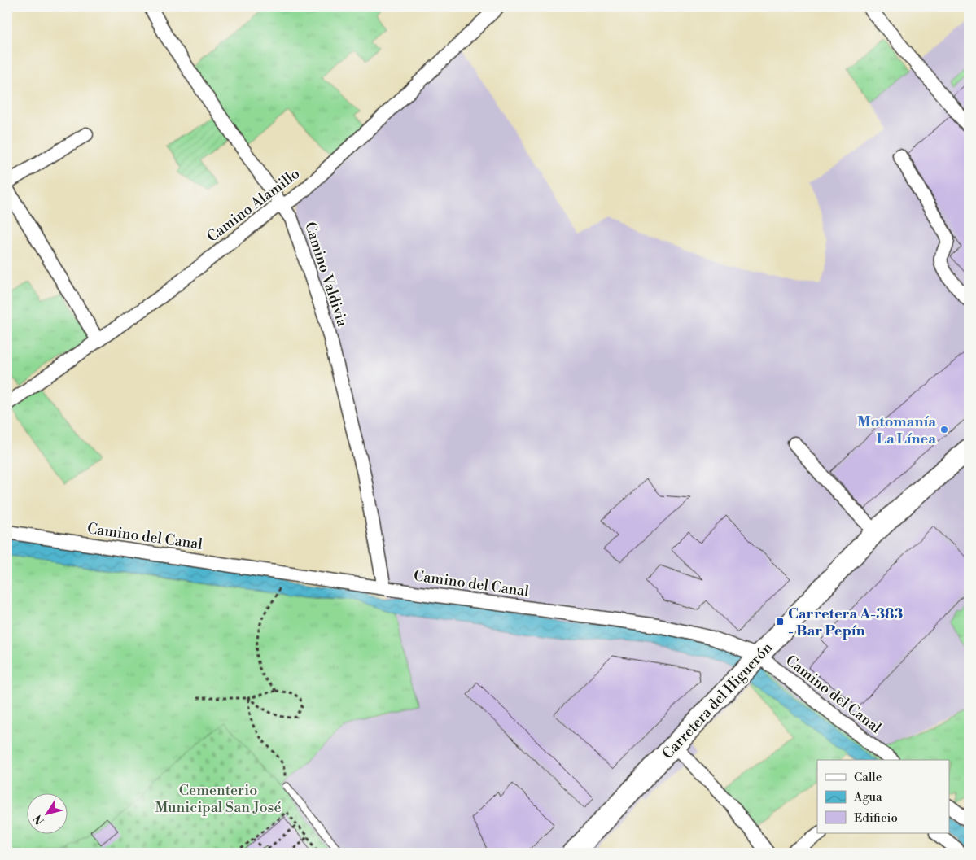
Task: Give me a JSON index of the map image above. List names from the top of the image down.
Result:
{
  "streets": {
    "main road": ["Carretera del Higuerón"],
    "street": ["Camino Alamillo", "Camino Valdivia", "Camino del Canal"]
  },
  "crossings": [
    ["Camino Alamillo", "Camino Valdivia"],
    ["Camino Valdivia", "Camino del Canal"],
    ["Camino del Canal", "Carretera del Higuerón"]
  ],
  "parks": ["Cementerio Municipal San José"],
  "places": {
    "other": ["Motomanía La Línea"],
    "transit": ["Carretera A-383 - Bar Pepín"]
  },
  "legend": ["Calle", "Agua", "Edificio"],
  "north": "bottom left"
}
